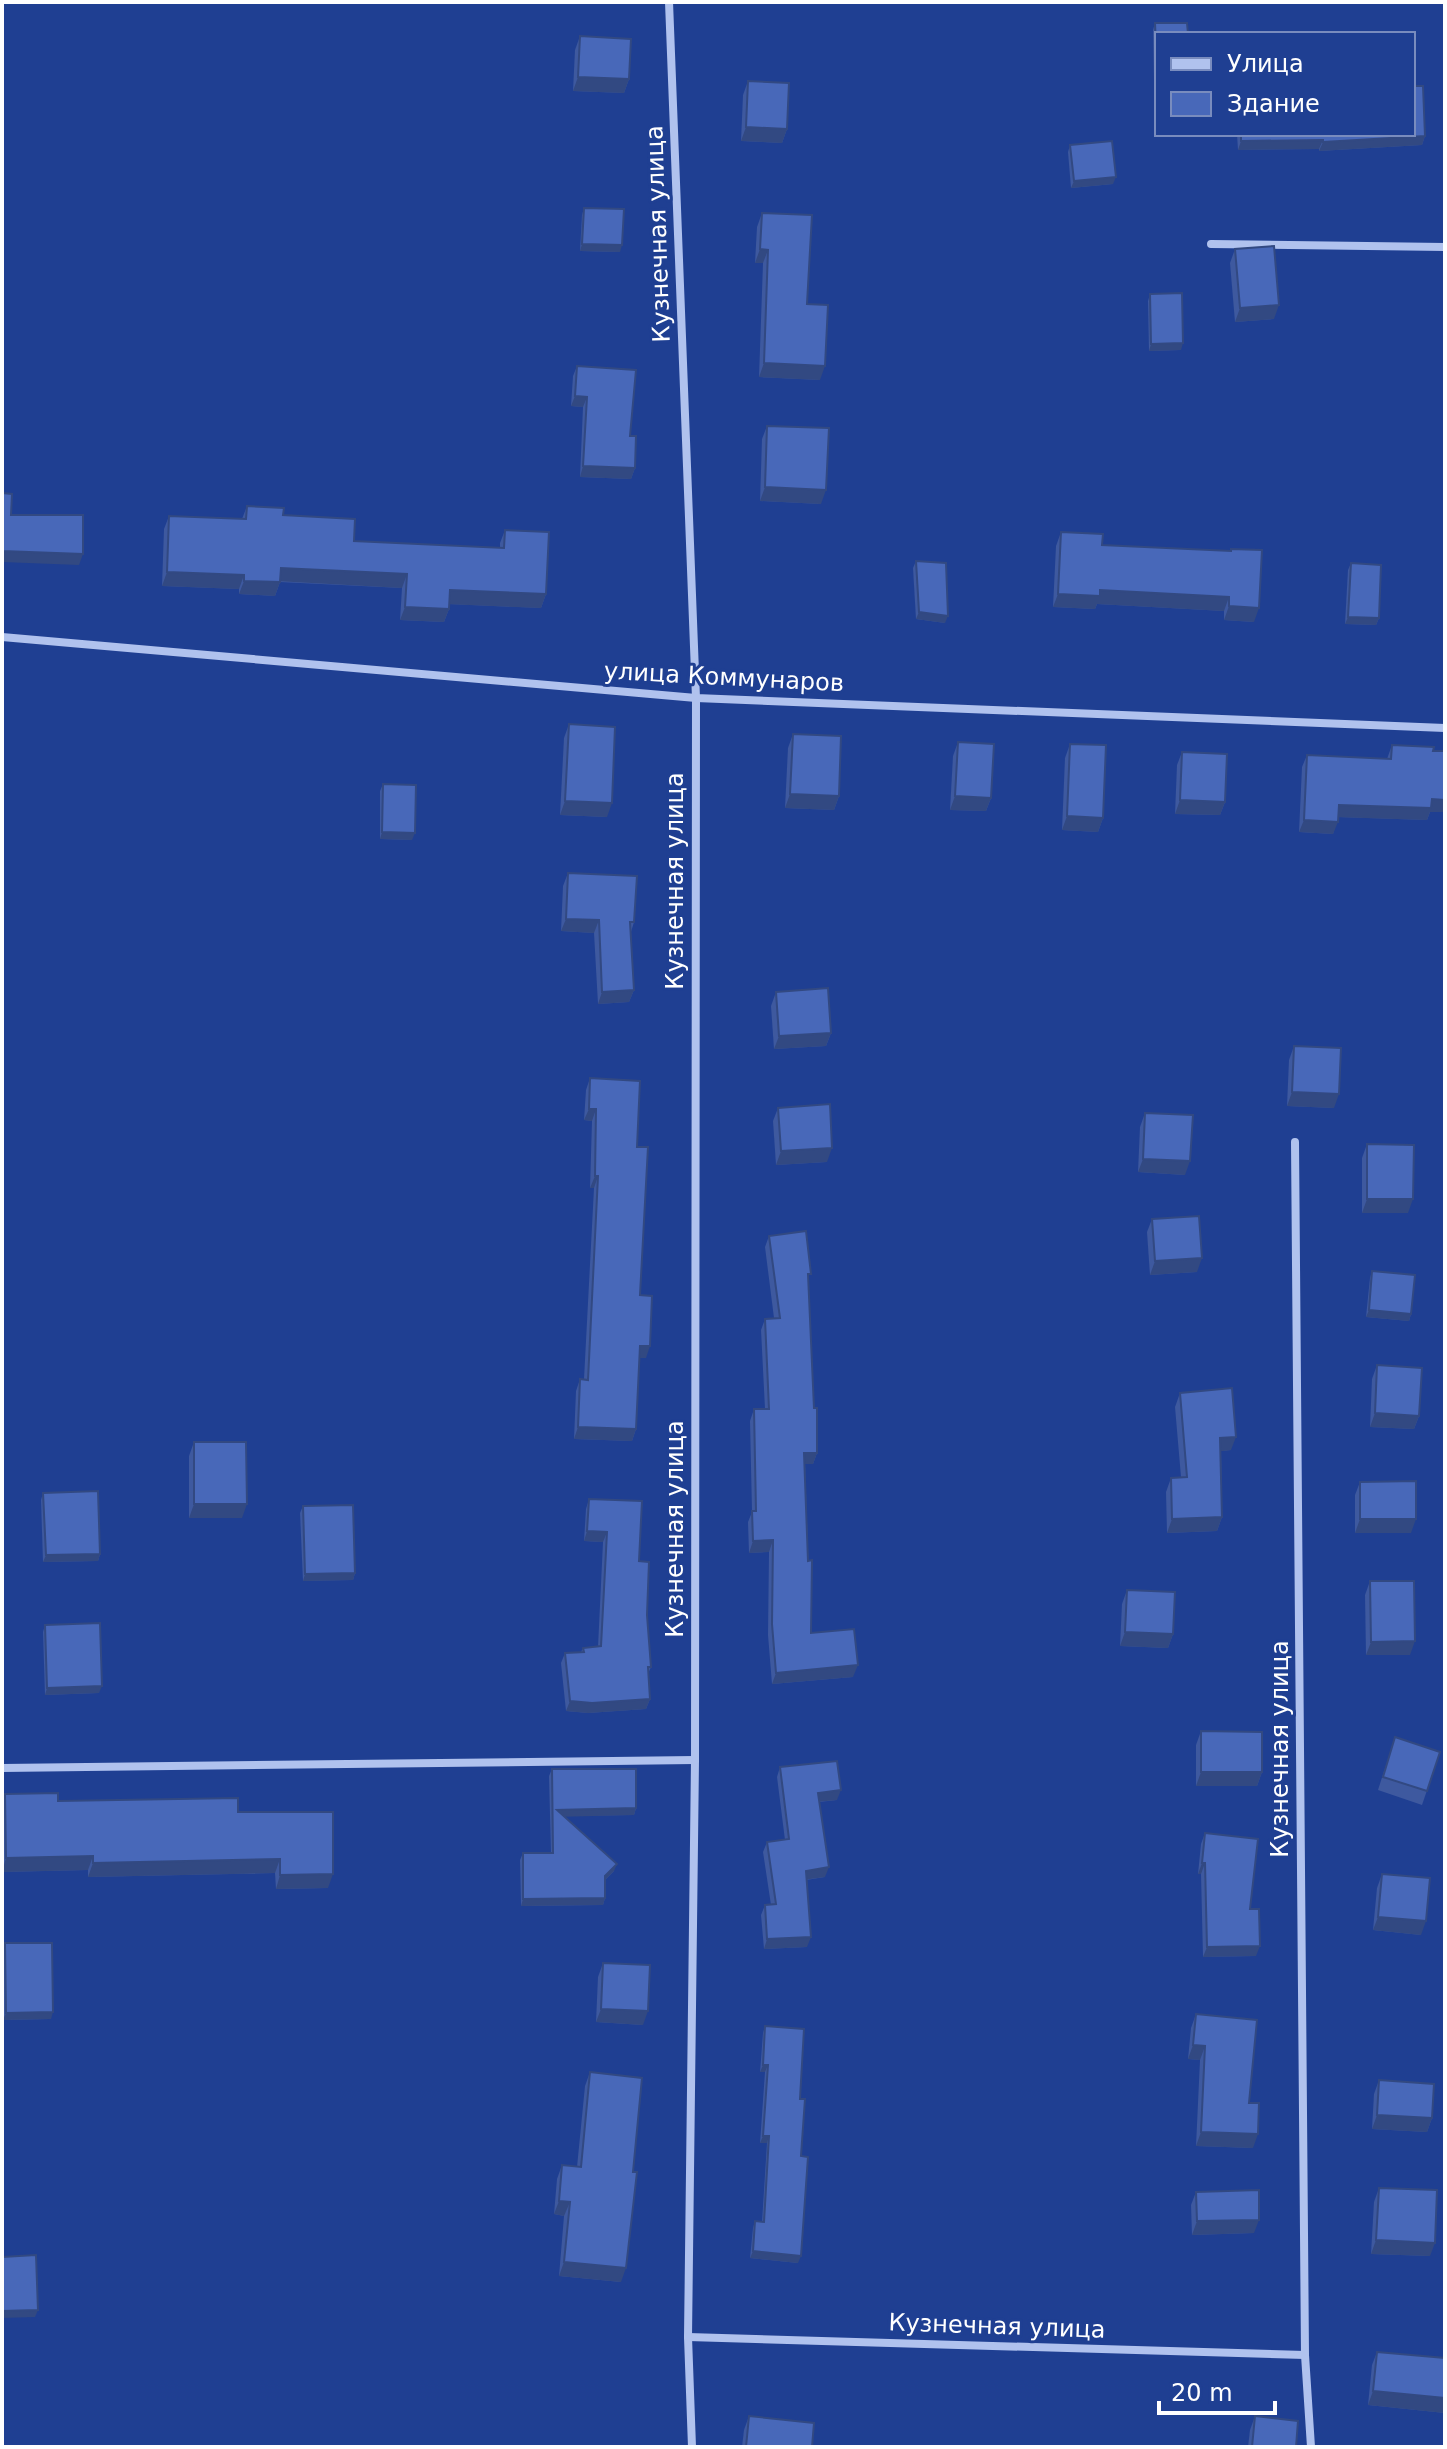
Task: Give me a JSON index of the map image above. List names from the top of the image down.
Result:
{
  "streets": {
    "street": ["Кузнечная улица", "улица Коммунаров"]
  },
  "crossings": [
    ["Кузнечная улица", "улица Коммунаров"]
  ],
  "legend": ["Улица", "Здание"],
  "scale_bar": "20 m"
}
